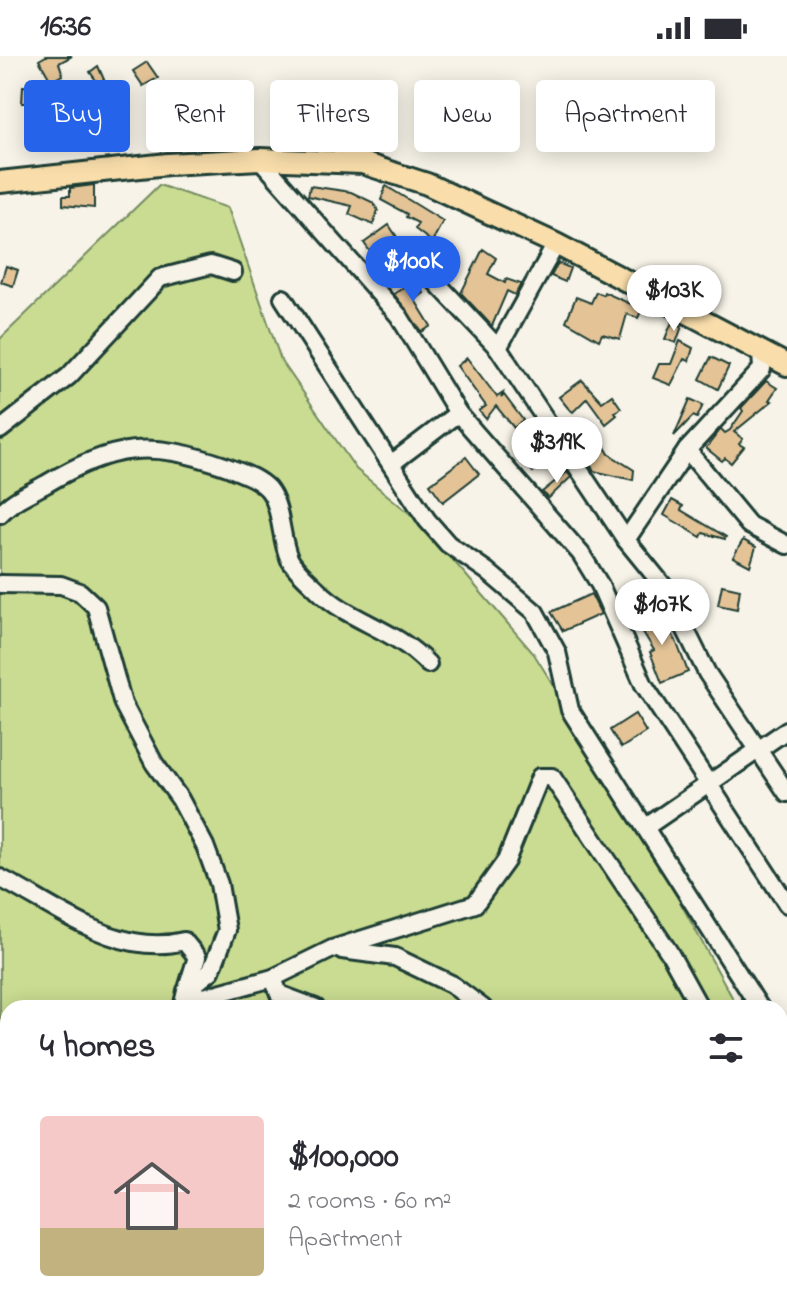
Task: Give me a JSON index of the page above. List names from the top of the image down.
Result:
{
  "page": {
    "status": "16:36",
    "chip": [
      "Buy",
      "Rent",
      "Filters",
      "New",
      "Apartment"
    ],
    "price": [
      "$100K",
      "$103K",
      "$319K",
      "$107K"
    ],
    "heading": "4 homes",
    "list": [
      {
        "name": "$100,000",
        "note": "2 rooms · 60 m² · Apartment"
      }
    ]
  }
}
